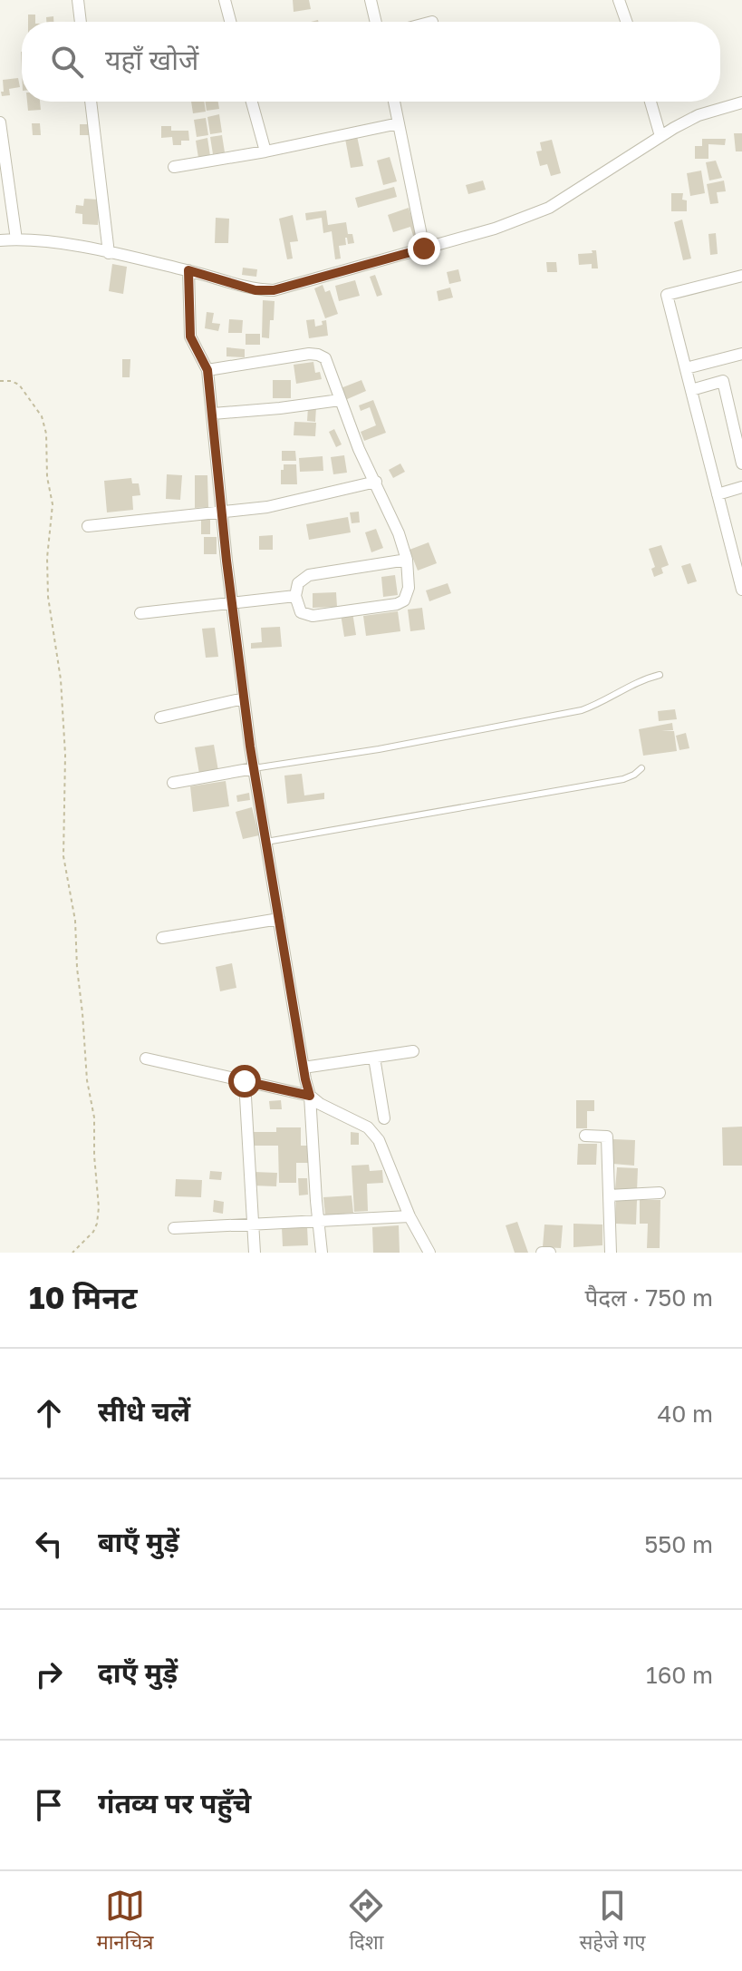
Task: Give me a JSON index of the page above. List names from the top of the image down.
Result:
{
  "page": {
    "search": "यहाँ खोजें",
    "heading": ["10 मिनट", "पैदल · 750 m"],
    "list": [
      ["सीधे चलें", "40 m"],
      ["बाएँ मुड़ें", "550 m"],
      ["दाएँ मुड़ें", "160 m"],
      "गंतव्य पर पहुँचे"
    ],
    "nav": ["मानचित्र", "दिशा", "सहेजे गए"]
  }
}
